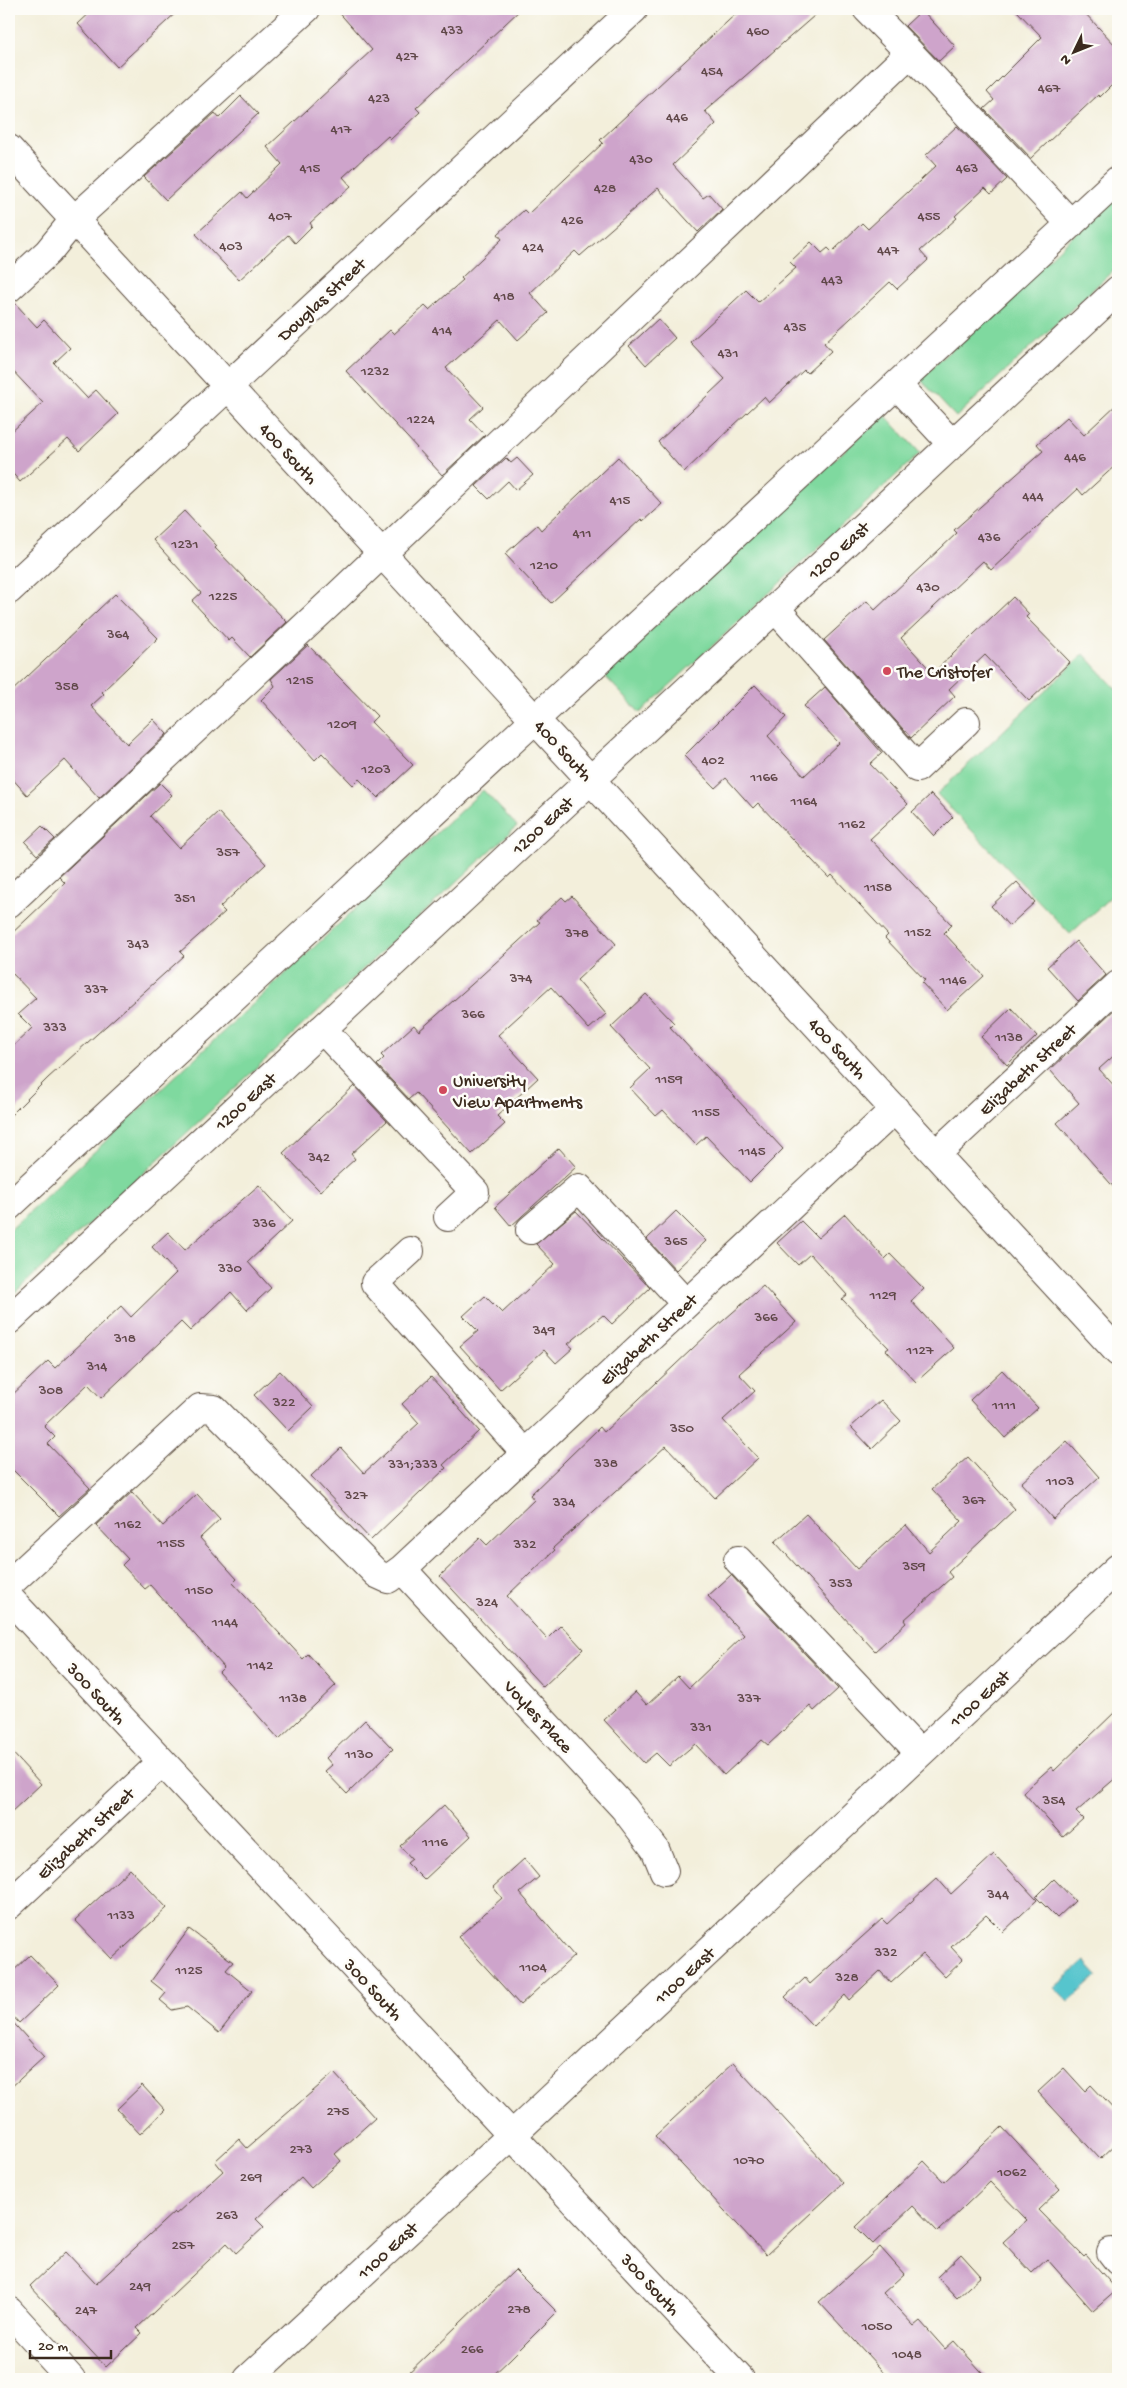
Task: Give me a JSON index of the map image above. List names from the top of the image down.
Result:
{
  "streets": {
    "street": [
      "Douglas Street",
      "400 South",
      "1200 East",
      "Elizabeth Street",
      "300 South",
      "1100 East",
      "Voyles Place"
    ]
  },
  "crossings": [
    ["Douglas Street", "400 South"],
    ["400 South", "1200 East"],
    ["400 South", "Elizabeth Street"],
    ["Elizabeth Street", "300 South"],
    ["Elizabeth Street", "Voyles Place"],
    ["300 South", "1100 East"]
  ],
  "places": ["The Cristofer", "University View Apartments"],
  "house_numbers": [
    "433",
    "460",
    "427",
    "454",
    "467",
    "423",
    "446",
    "417",
    "430",
    "415",
    "463",
    "428",
    "407",
    "455",
    "426",
    "403",
    "424",
    "447",
    "443",
    "418",
    "435",
    "414",
    "431",
    "1232",
    "1224",
    "446",
    "444",
    "415",
    "411",
    "436",
    "1231",
    "1210",
    "430",
    "1225",
    "364",
    "1215",
    "358",
    "1209",
    "402",
    "1203",
    "1166",
    "1164",
    "1162",
    "357",
    "1158",
    "351",
    "1152",
    "378",
    "343",
    "374",
    "1146",
    "337",
    "366",
    "333",
    "1138",
    "1159",
    "1155",
    "1145",
    "342",
    "336",
    "365",
    "330",
    "1129",
    "366",
    "349",
    "318",
    "1127",
    "314",
    "308",
    "322",
    "1111",
    "350",
    "338",
    "331;333",
    "1103",
    "327",
    "367",
    "334",
    "1162",
    "1155",
    "332",
    "359",
    "353",
    "1150",
    "324",
    "1144",
    "1142",
    "1138",
    "337",
    "331",
    "1130",
    "354",
    "1116",
    "344",
    "1133",
    "332",
    "1104",
    "1125",
    "328",
    "275",
    "273",
    "1070",
    "1062",
    "269",
    "263",
    "257",
    "249",
    "278",
    "247",
    "1050",
    "266",
    "1048"
  ],
  "scale_bar": "20 m",
  "north": "bottom left"
}
